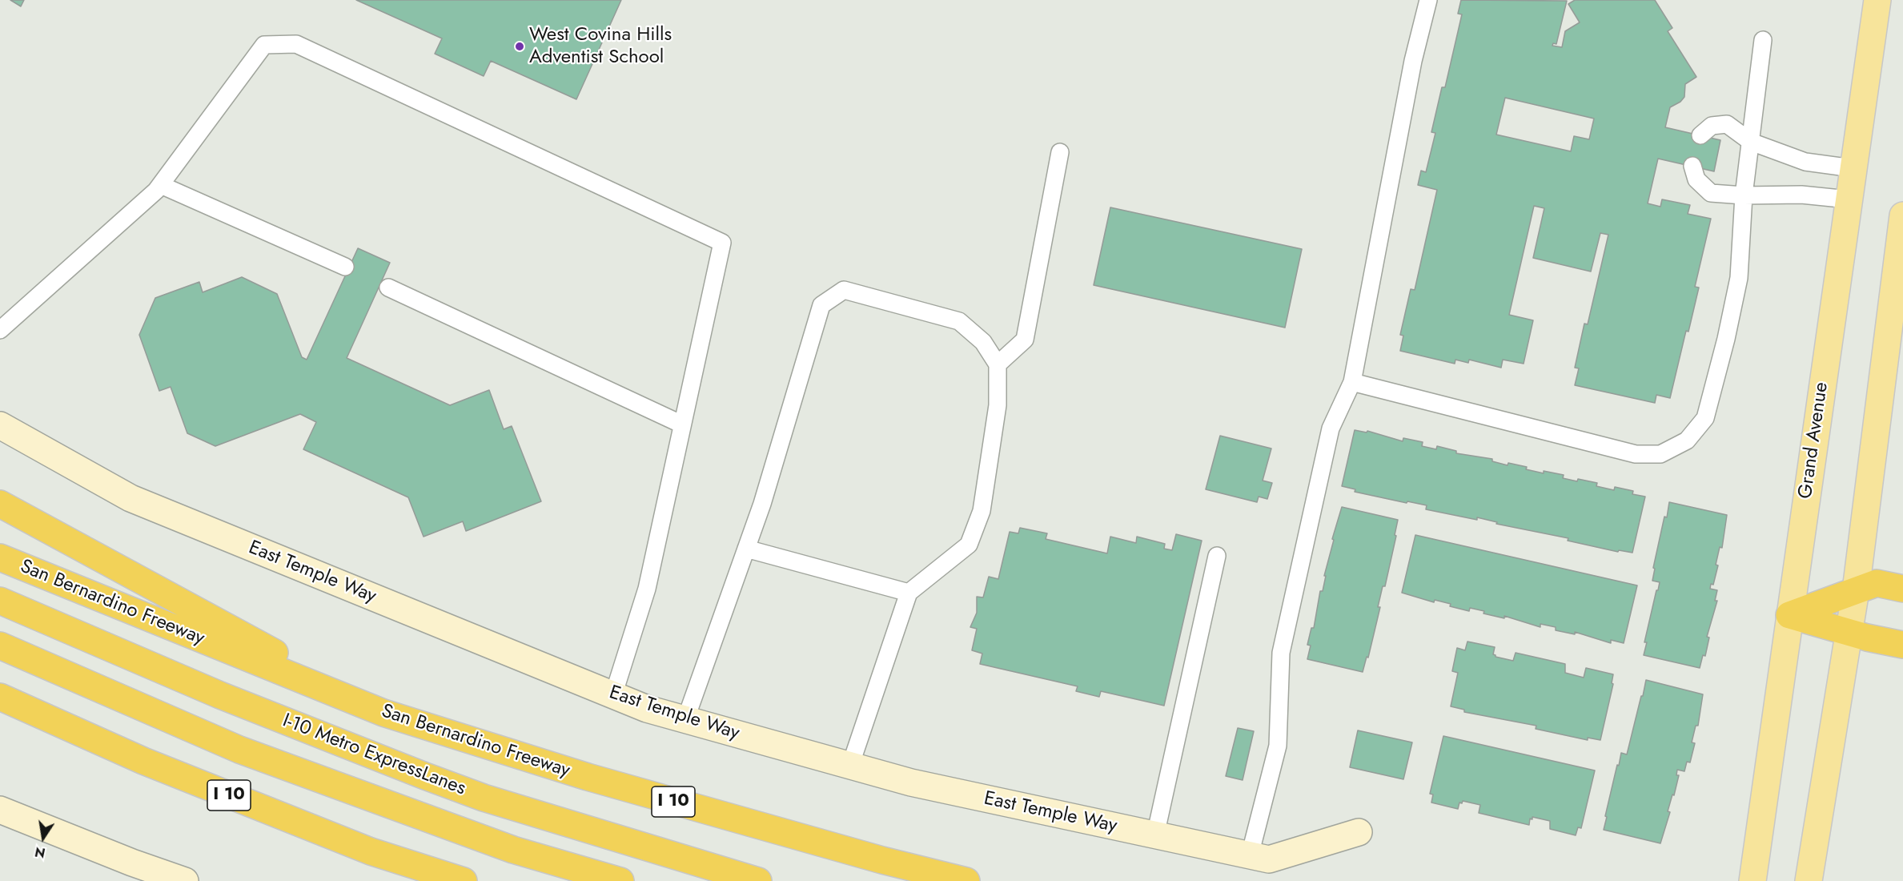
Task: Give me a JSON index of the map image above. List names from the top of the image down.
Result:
{
  "streets": {
    "highway": ["San Bernardino Freeway", "I-10 Metro ExpressLanes", "I 10"],
    "main road": ["Grand Avenue"],
    "street": ["East Temple Way"]
  },
  "places": ["West Covina Hills Adventist School"],
  "north": "bottom"
}
